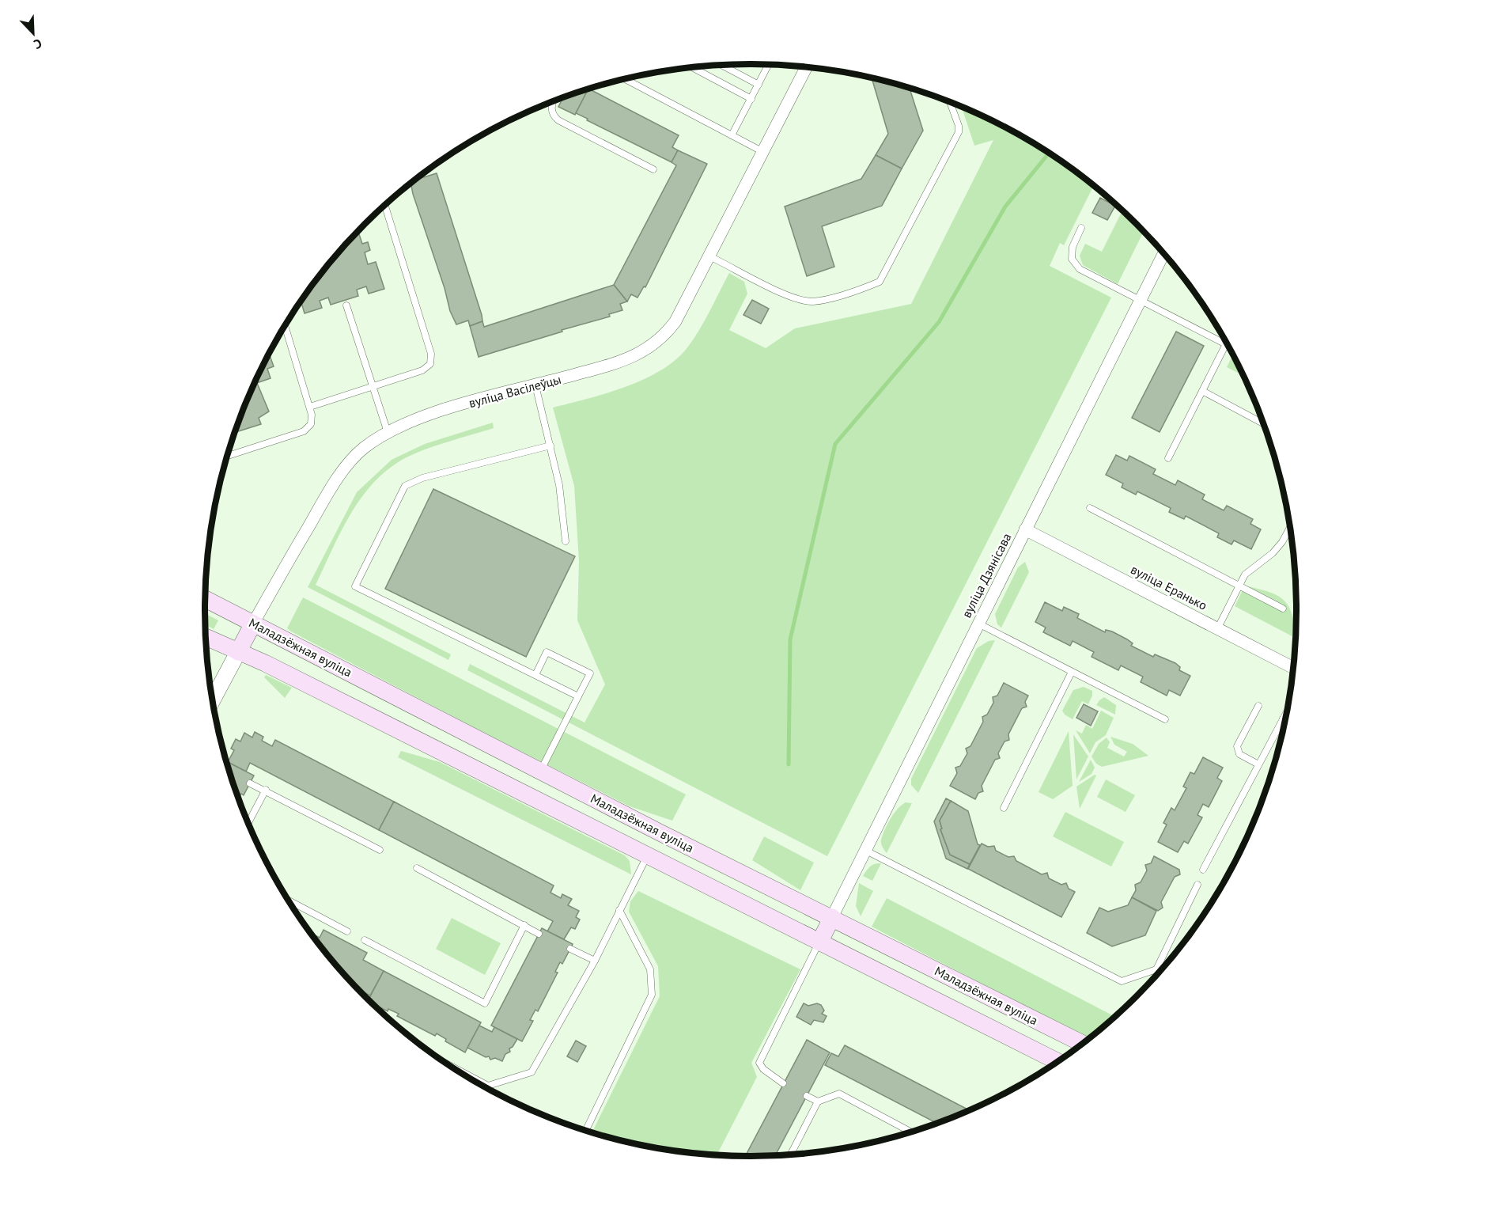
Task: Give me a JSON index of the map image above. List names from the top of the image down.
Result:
{
  "streets": {
    "main road": ["вуліца Васілеўцы", "Маладзёжная вуліца"],
    "street": ["вуліца Дзянісава", "вуліца Еранько"]
  },
  "crossings": [
    ["вуліца Васілеўцы", "Маладзёжная вуліца"],
    ["вуліца Дзянісава", "вуліца Еранько"],
    ["вуліца Дзянісава", "Маладзёжная вуліца"]
  ],
  "north": "bottom right"
}
